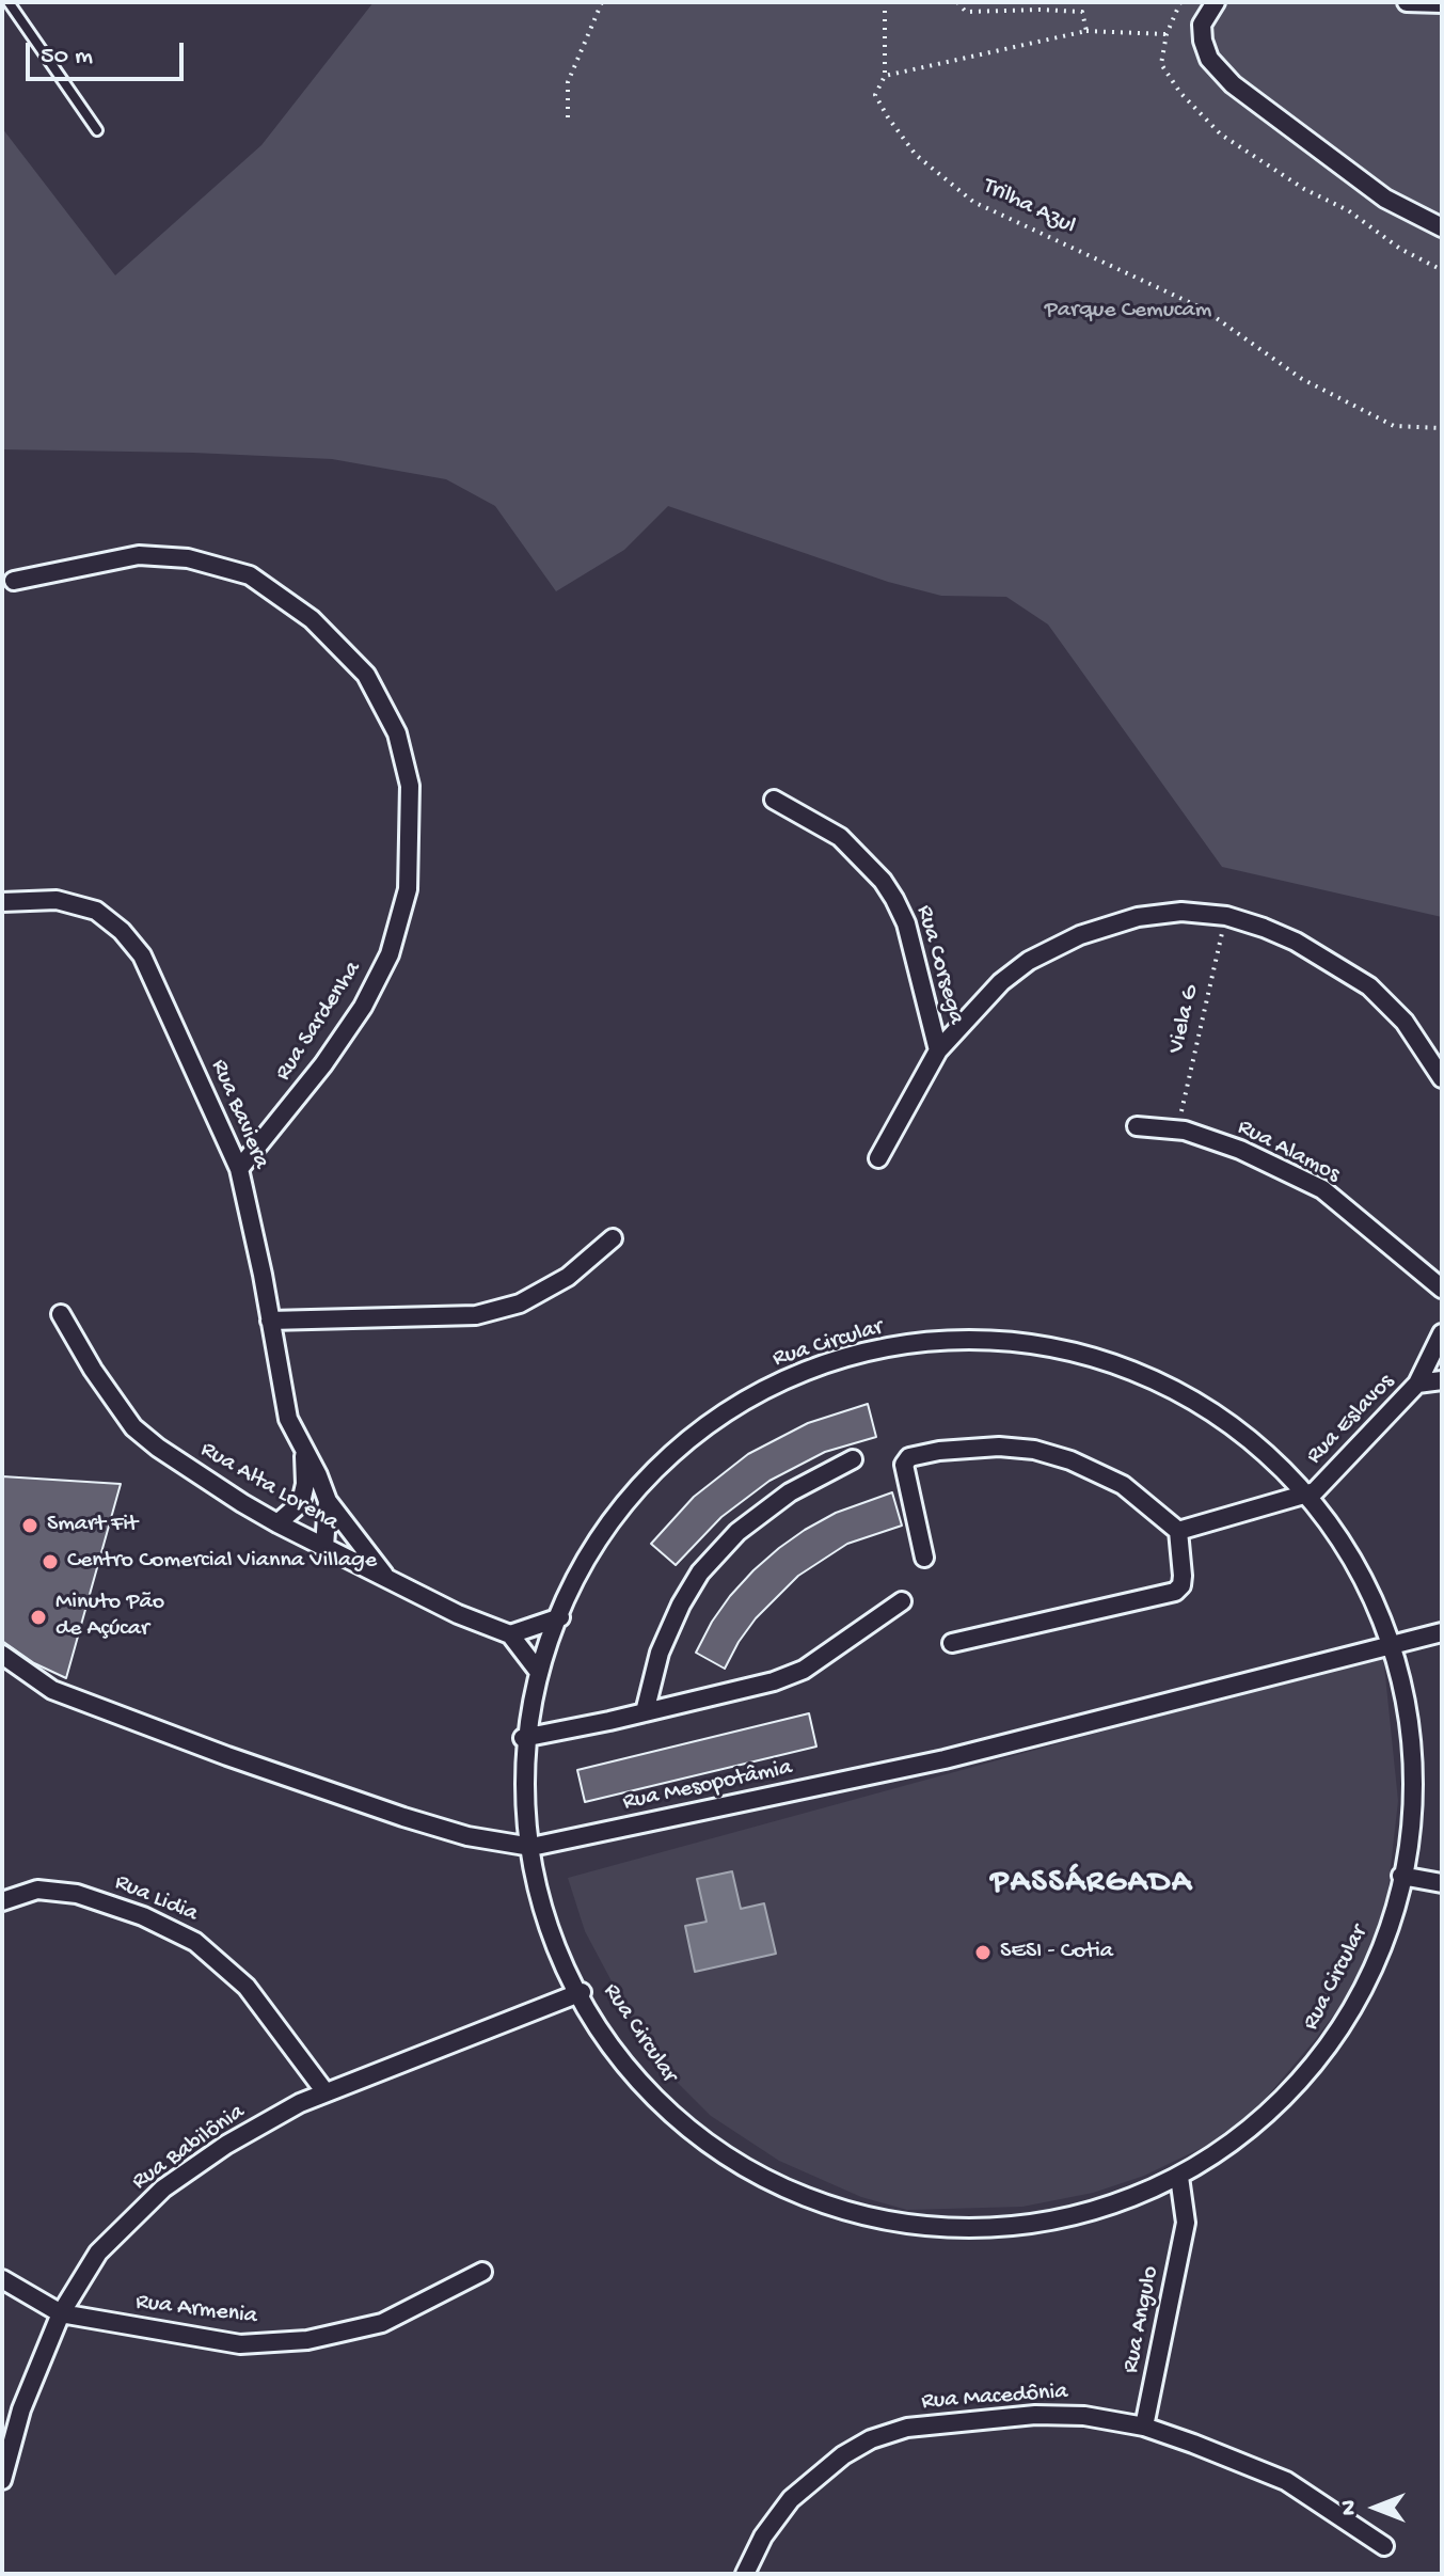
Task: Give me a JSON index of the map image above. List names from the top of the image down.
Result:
{
  "streets": {
    "street": [
      "Rua Corsega",
      "Rua Sardenha",
      "Rua Baviera",
      "Rua Alamos",
      "Rua Circular",
      "Rua Eslavos",
      "Rua Alta Lorena",
      "Rua Mesopotâmia",
      "Rua Lidia",
      "Rua Babilônia",
      "Rua Armenia",
      "Rua Angulo",
      "Rua Macedônia"
    ],
    "path": ["Trilha Azul", "Viela G"]
  },
  "crossings": [
    ["Viela G", "Rua Alamos"],
    ["Rua Sardenha", "Rua Baviera"],
    ["Rua Baviera", "Rua Alta Lorena"],
    ["Rua Circular", "Rua Eslavos"],
    ["Rua Circular", "Rua Mesopotâmia"],
    ["Rua Circular", "Rua Babilônia"],
    ["Rua Circular", "Rua Angulo"],
    ["Rua Lidia", "Rua Babilônia"],
    ["Rua Babilônia", "Rua Armenia"],
    ["Rua Angulo", "Rua Macedônia"]
  ],
  "districts": ["PASSÁRGADA"],
  "parks": ["Parque Cemucam"],
  "places": [
    "Smart Fit",
    "Centro Comercial Vianna Village",
    "Minuto Pão de Açúcar",
    "SESI - Cotia"
  ],
  "scale_bar": "50 m",
  "north": "left"
}
